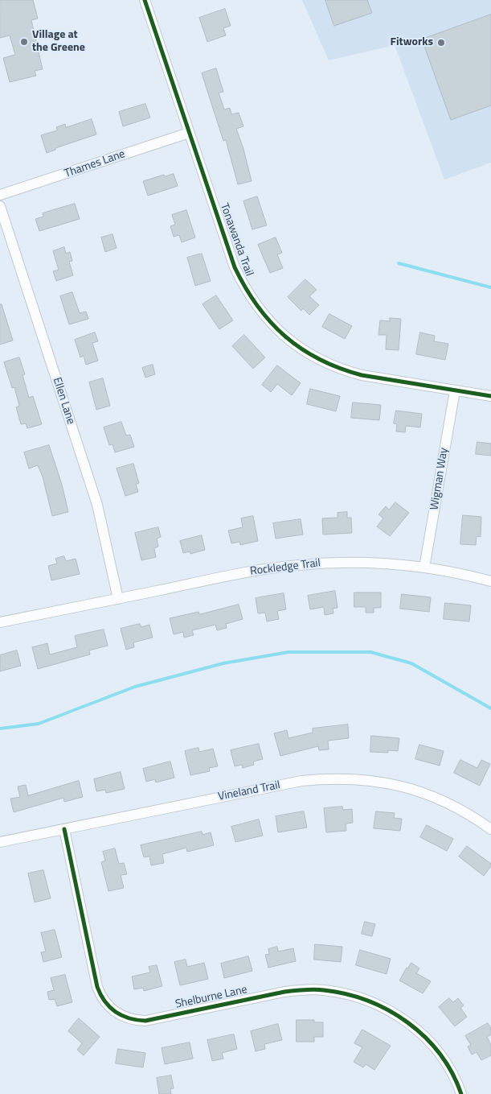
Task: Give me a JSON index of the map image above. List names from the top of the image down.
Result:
{
  "streets": {
    "street": [
      "Thames Lane",
      "Tonawanda Trail",
      "Ellen Lane",
      "Wigman Way",
      "Rockledge Trail",
      "Vineland Trail",
      "Shelburne Lane"
    ]
  },
  "crossings": [
    ["Thames Lane", "Tonawanda Trail"],
    ["Tonawanda Trail", "Wigman Way"],
    ["Ellen Lane", "Rockledge Trail"],
    ["Wigman Way", "Rockledge Trail"],
    ["Vineland Trail", "Shelburne Lane"]
  ],
  "places": ["Village at the Greene", "Fitworks"]
}
